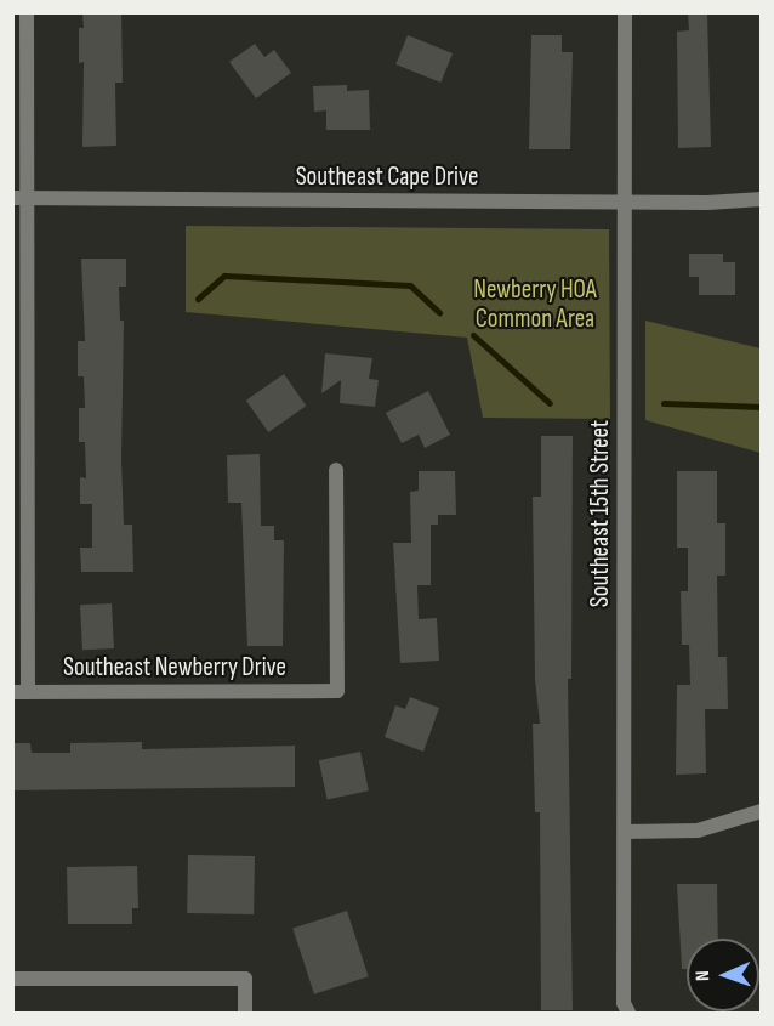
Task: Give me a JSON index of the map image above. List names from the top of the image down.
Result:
{
  "streets": {
    "street": ["Southeast Cape Drive", "Southeast 15th Street", "Southeast Newberry Drive"]
  },
  "crossings": [
    ["Southeast Cape Drive", "Southeast 15th Street"]
  ],
  "parks": ["Newberry HOA Common Area"],
  "north": "left"
}
